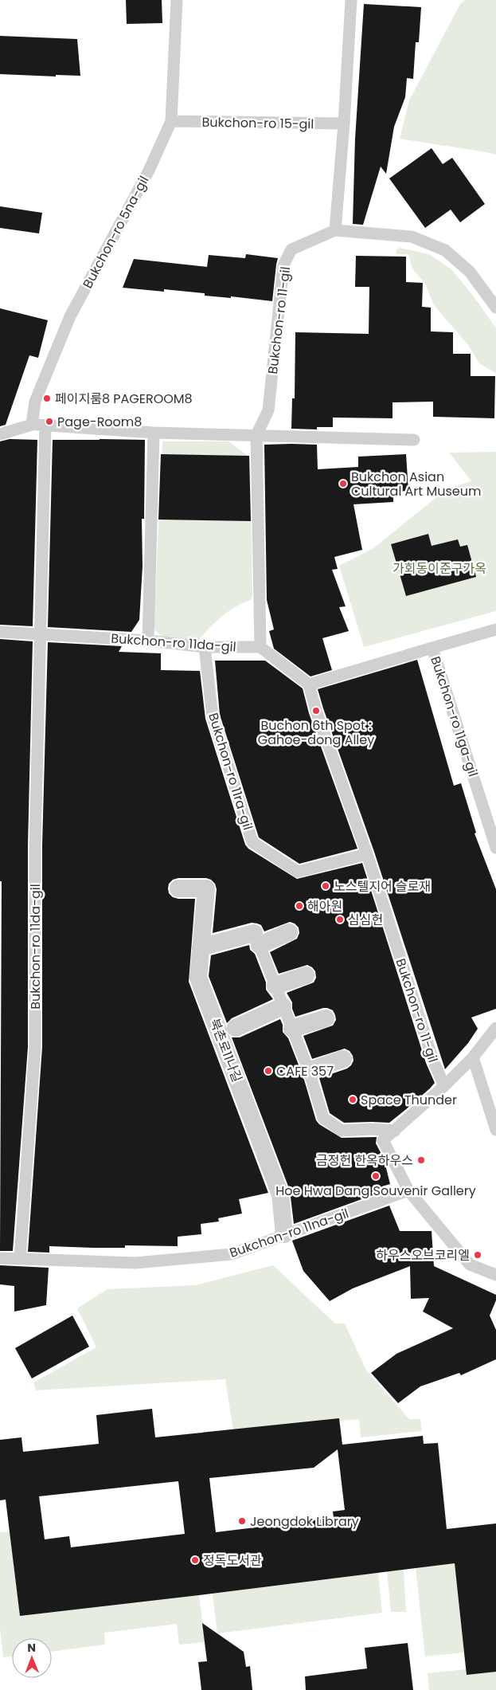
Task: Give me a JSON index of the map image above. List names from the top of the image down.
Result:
{
  "streets": {
    "street": ["북촌로11나길"],
    "lane": [
      "Bukchon-ro 15-gil",
      "Bukchon-ro 5na-gil",
      "Bukchon-ro 11-gil",
      "Bukchon-ro 11da-gil",
      "Bukchon-ro 11ga-gil",
      "Bukchon-ro 11ra-gil",
      "Bukchon-ro 11na-gil"
    ]
  },
  "crossings": [
    ["Bukchon-ro 15-gil", "Bukchon-ro 5na-gil"],
    ["Bukchon-ro 11-gil", "Bukchon-ro 11da-gil"],
    ["Bukchon-ro 11-gil", "Bukchon-ro 11ra-gil"],
    ["Bukchon-ro 11da-gil", "Bukchon-ro 11ra-gil"],
    ["Bukchon-ro 11da-gil", "Bukchon-ro 11na-gil"],
    ["북촌로11나길", "Bukchon-ro 11na-gil"]
  ],
  "parks": ["가회동이준구가옥"],
  "places": [
    "페이지룸8 PAGEROOM8",
    "Page-Room8",
    "Bukchon Asian Cultural Art Museum",
    "Buchon 6th Spot : Gahoe-dong Alley",
    "노스텔지어 슬로재",
    "해아원",
    "심심헌",
    "CAFE 357",
    "Space Thunder",
    "금정헌 한옥하우스",
    "Hoe Hwa Dang Souvenir Gallery",
    "하우스오브코리엘",
    "Jeongdok Library",
    "정독도서관"
  ],
  "north": "top"
}
